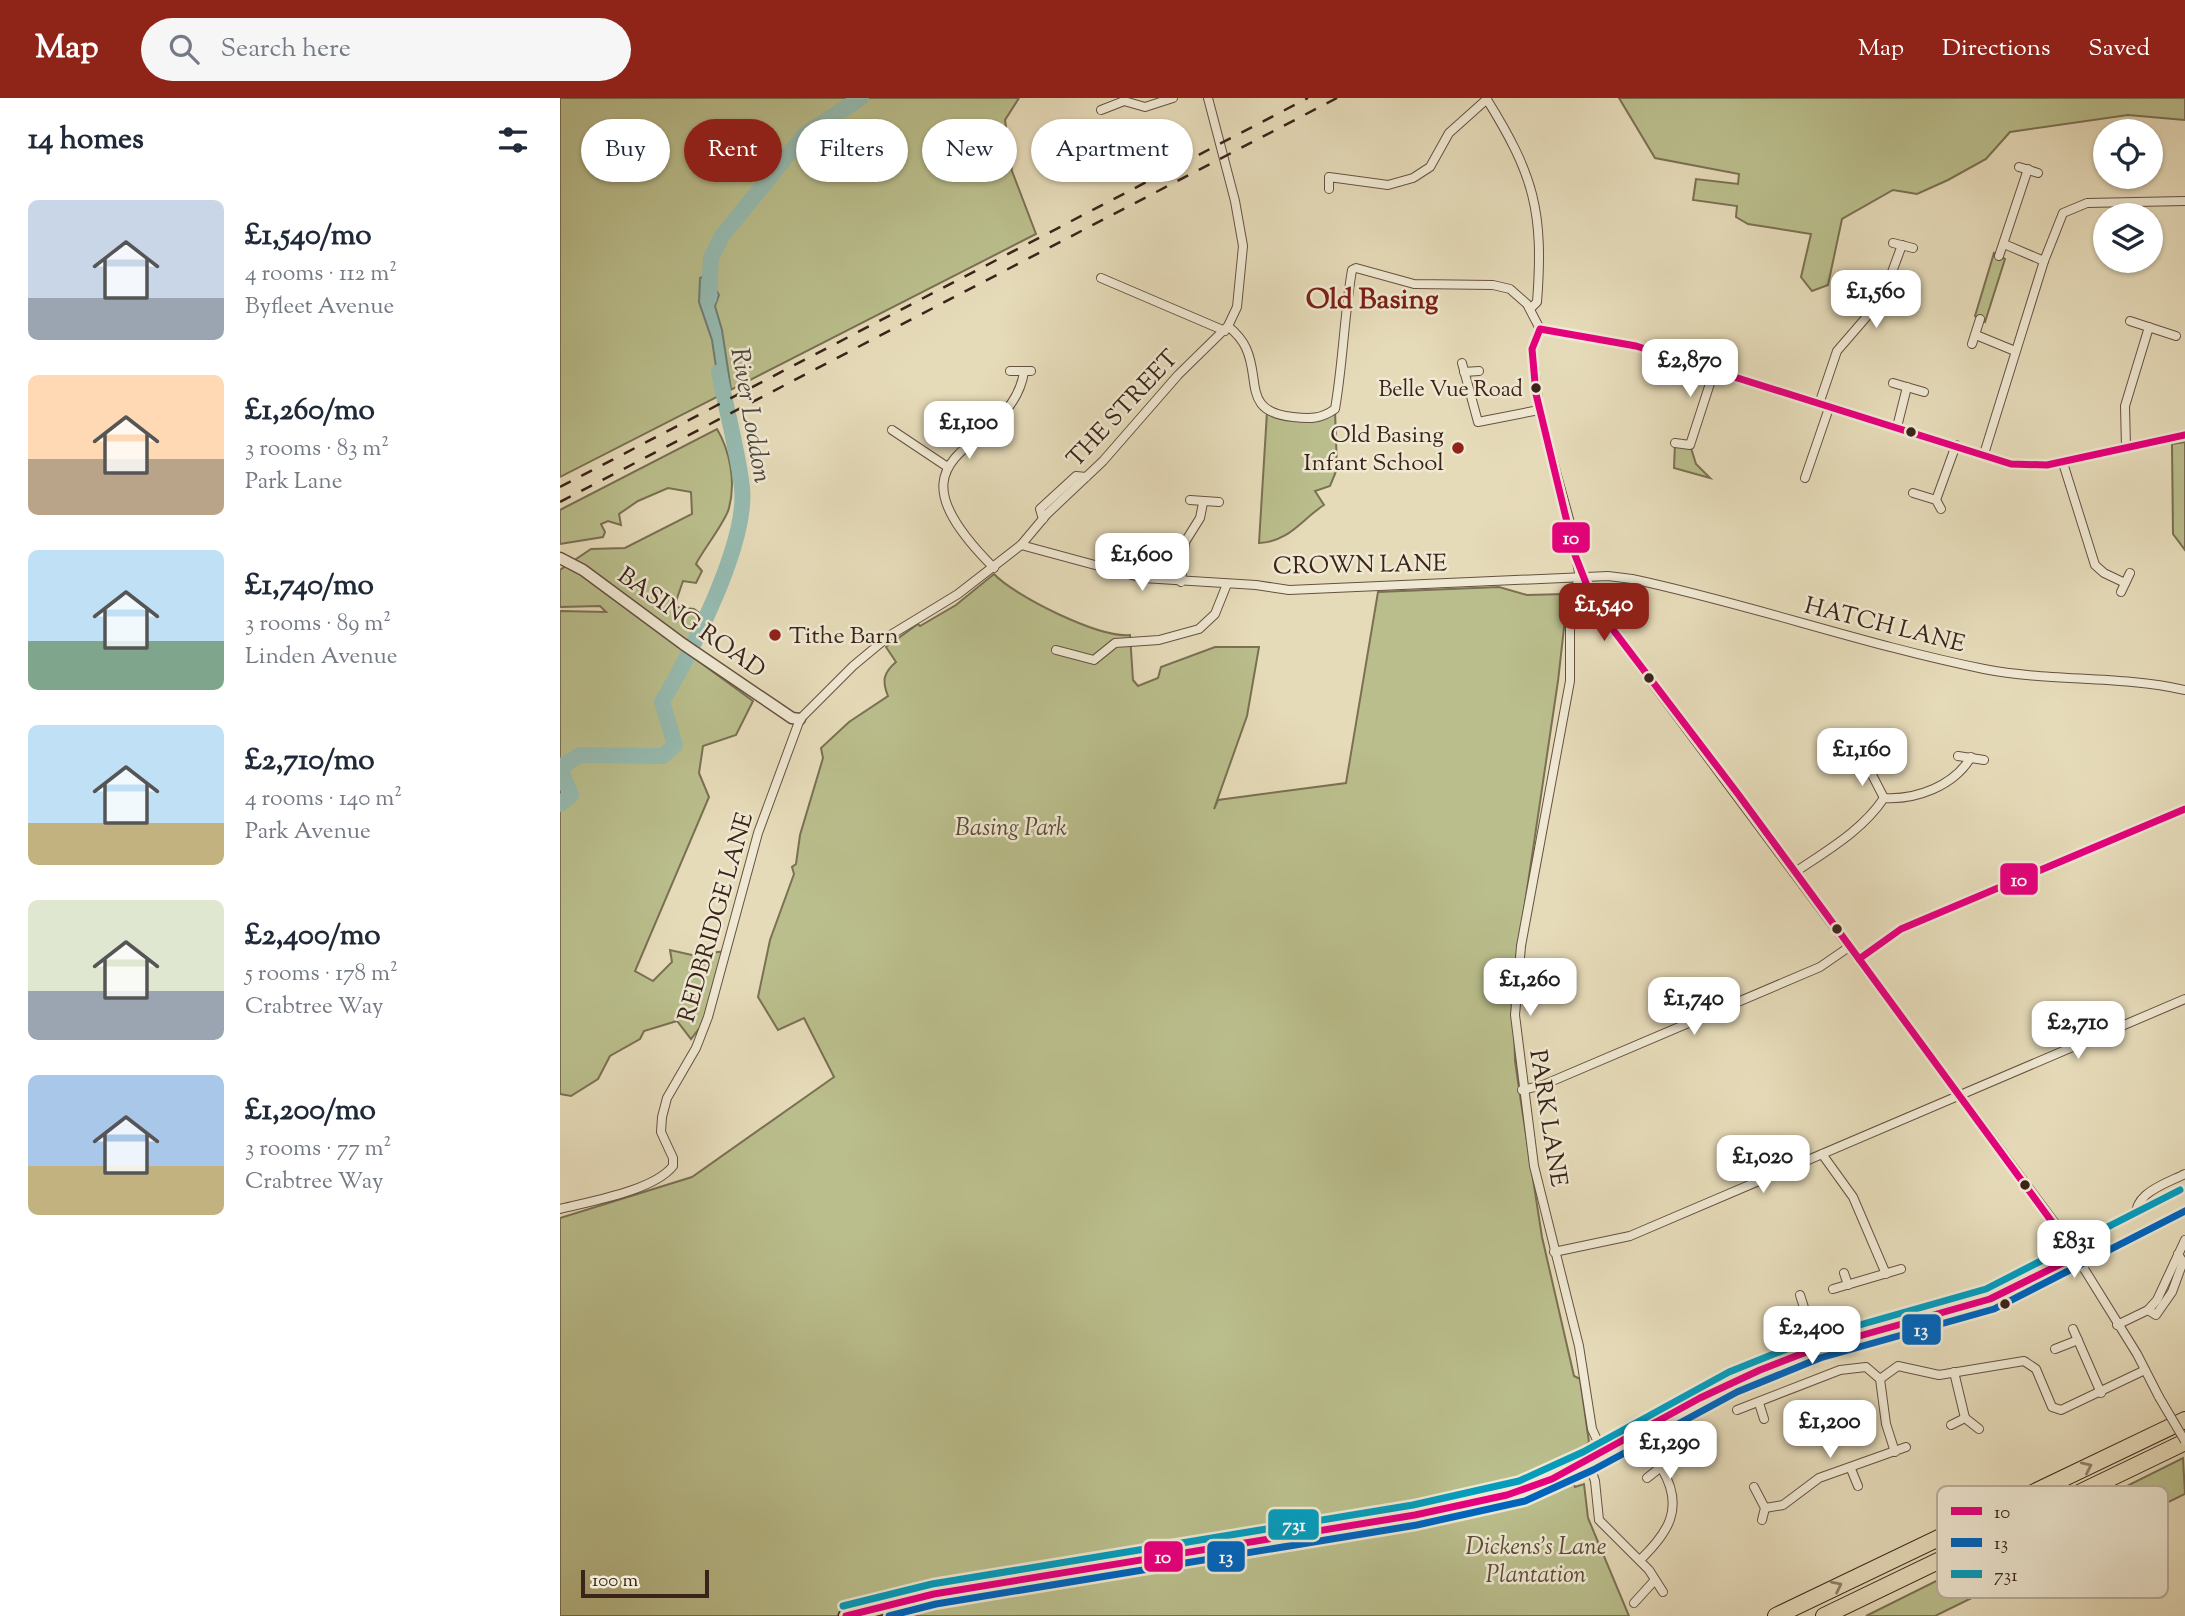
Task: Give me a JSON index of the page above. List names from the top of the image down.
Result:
{
  "streets": {
    "street": [
      "THE STREET",
      "CROWN LANE",
      "BASING ROAD",
      "HATCH LANE",
      "REDBRIDGE LANE",
      "PARK LANE"
    ]
  },
  "crossings": [
    ["THE STREET", "CROWN LANE"],
    ["THE STREET", "BASING ROAD"],
    ["THE STREET", "REDBRIDGE LANE"],
    ["CROWN LANE", "HATCH LANE"],
    ["CROWN LANE", "PARK LANE"],
    ["BASING ROAD", "REDBRIDGE LANE"],
    ["HATCH LANE", "PARK LANE"]
  ],
  "districts": ["Old Basing"],
  "water": ["River Loddon"],
  "parks": ["Basing Park", "Dickens's Lane Plantation"],
  "places": ["Belle Vue Road", "Old Basing Infant School", "Tithe Barn"],
  "lines": ["transit line 10", "transit line 731", "transit line 13"],
  "legend": ["10", "13", "731"],
  "scale_bar": "100 m",
  "page": {
    "header": "Map",
    "search": "Search here",
    "nav": ["Map", "Directions", "Saved"],
    "heading": "14 homes",
    "chip": [
      "Buy",
      "Rent",
      "Filters",
      "New",
      "Apartment"
    ],
    "list": [
      {
        "name": "£1,540/mo",
        "note": "4 rooms · 112 m² · Byfleet Avenue"
      },
      {
        "name": "£1,260/mo",
        "note": "3 rooms · 83 m² · Park Lane"
      },
      {
        "name": "£1,740/mo",
        "note": "3 rooms · 89 m² · Linden Avenue"
      },
      {
        "name": "£2,710/mo",
        "note": "4 rooms · 140 m² · Park Avenue"
      },
      {
        "name": "£2,400/mo",
        "note": "5 rooms · 178 m² · Crabtree Way"
      },
      {
        "name": "£1,200/mo",
        "note": "3 rooms · 77 m² · Crabtree Way"
      }
    ],
    "price": [
      "£1,560",
      "£2,870",
      "£1,100",
      "£1,600",
      "£1,540",
      "£1,160",
      "£1,260",
      "£1,740",
      "£2,710",
      "£1,020",
      "£831",
      "£2,400",
      "£1,200",
      "£1,290"
    ],
    "scale": "100 m"
  }
}
